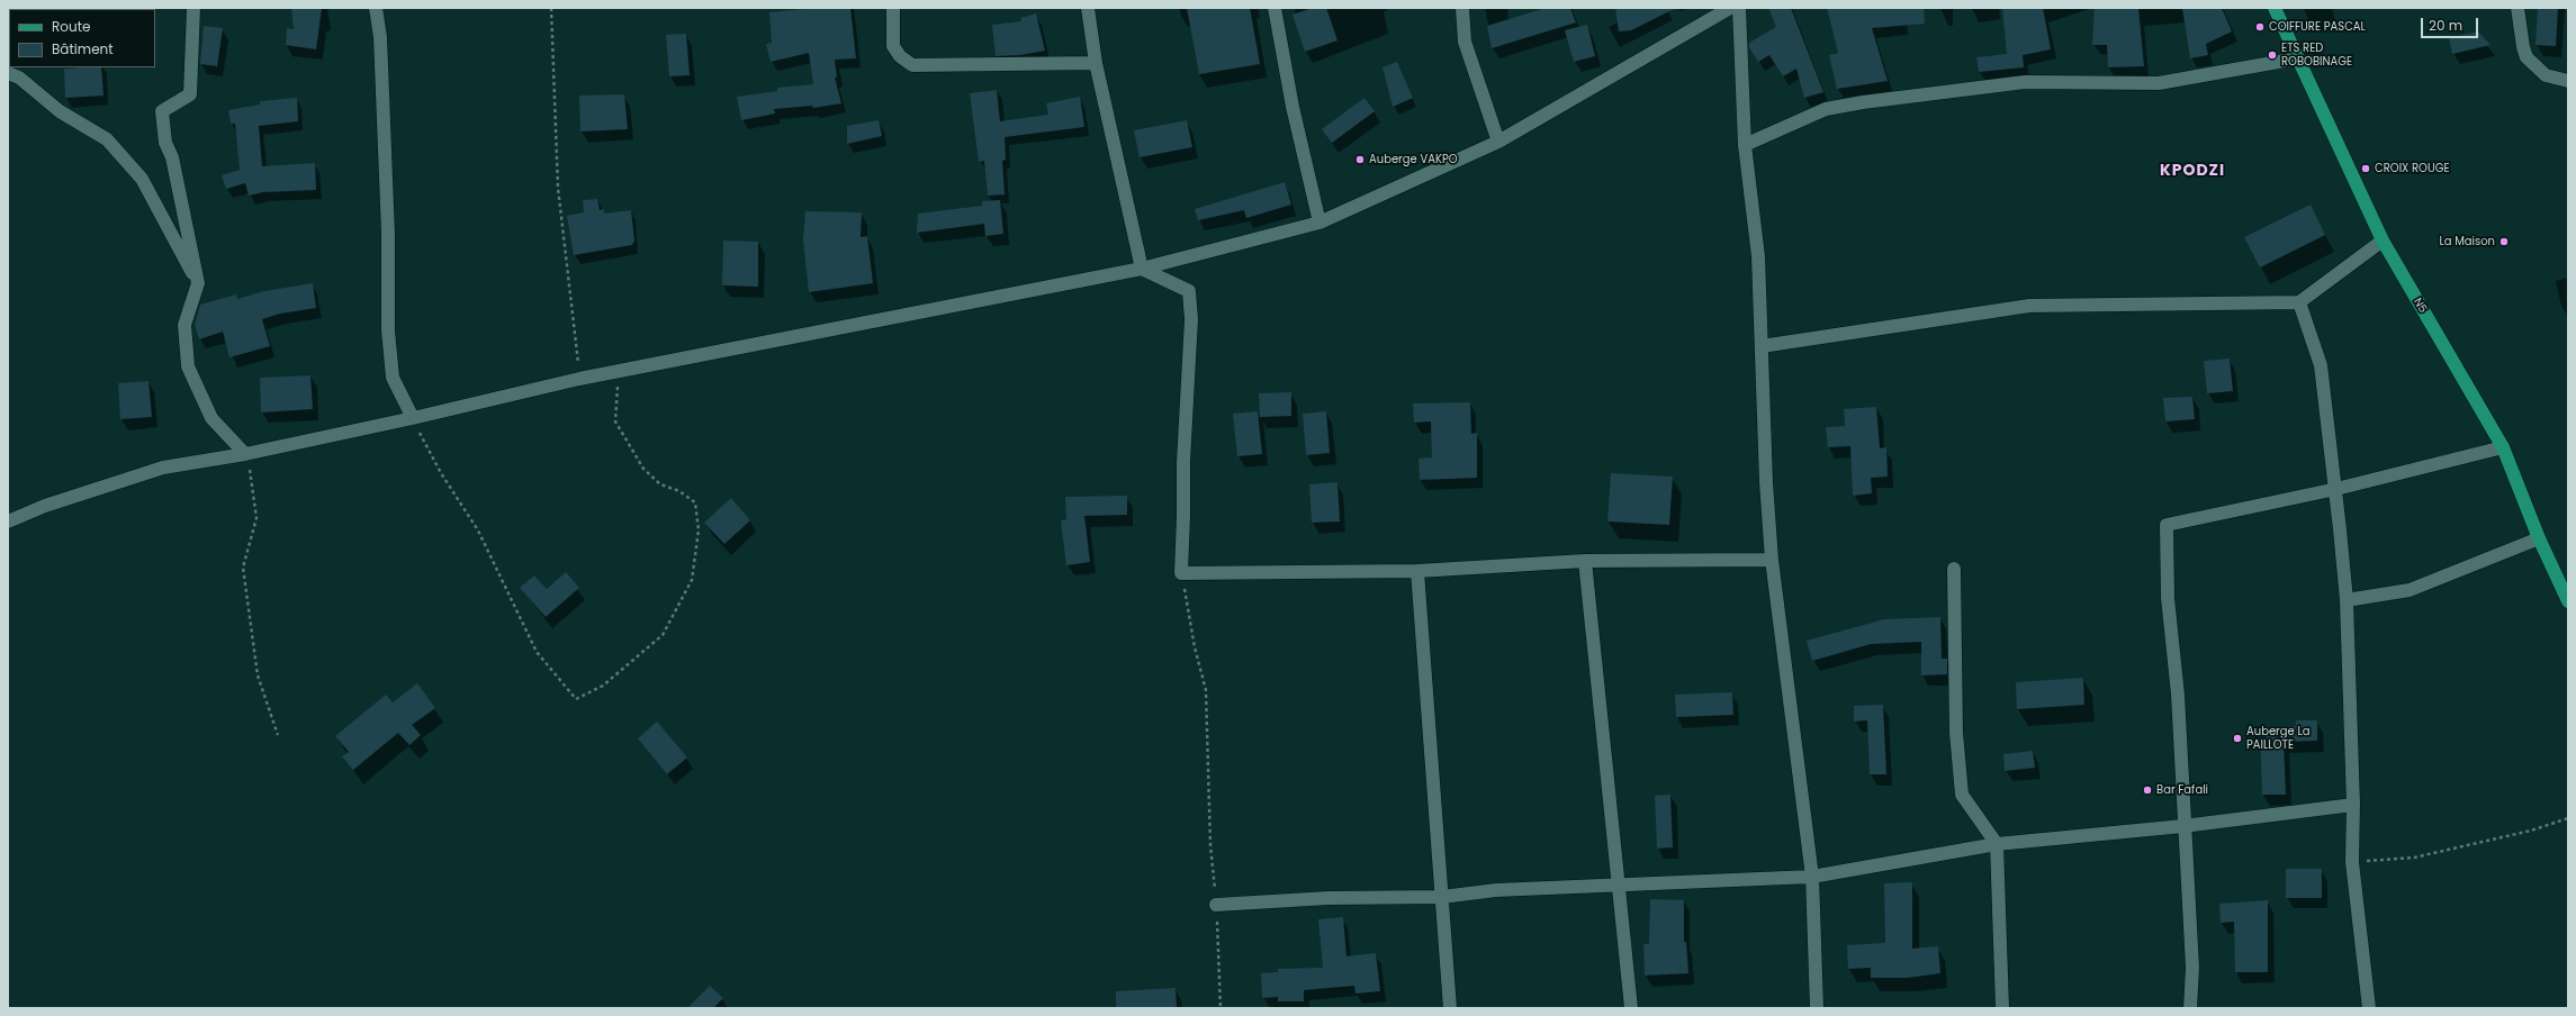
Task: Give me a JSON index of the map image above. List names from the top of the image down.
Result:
{
  "streets": {
    "main road": ["N5"]
  },
  "districts": ["KPODZI"],
  "places": [
    "COIFFURE PASCAL",
    "ETS RED ROBOBINAGE",
    "Auberge VAKPO",
    "CROIX ROUGE",
    "La Maison",
    "Auberge La PAILLOTE",
    "Bar Fafali"
  ],
  "legend": ["Route", "Bâtiment"],
  "scale_bar": "20 m"
}
